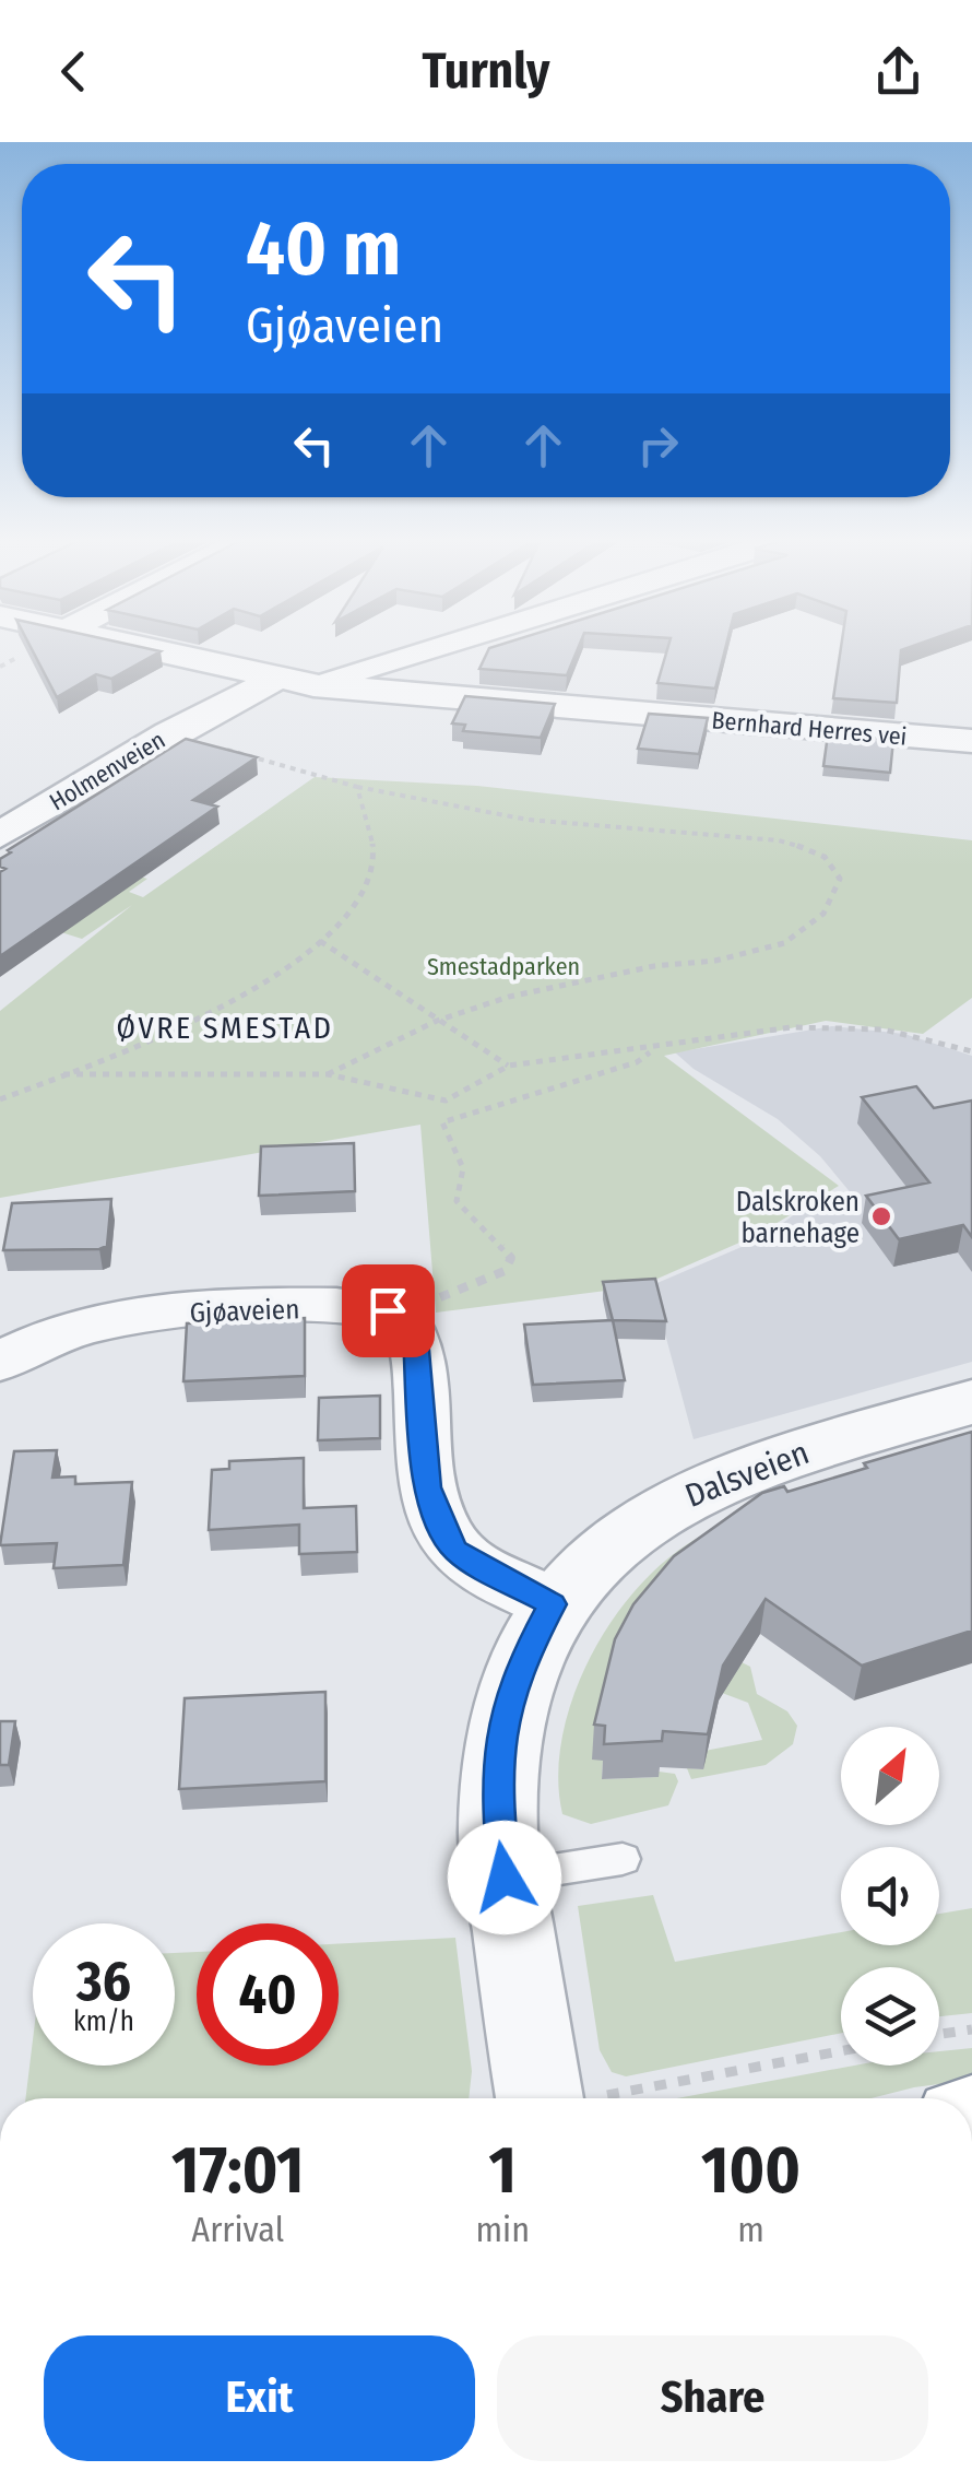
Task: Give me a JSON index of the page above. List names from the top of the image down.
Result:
{
  "streets": {
    "street": [
      "Bernhard Herres vei",
      "Holmenveien",
      "Gjøaveien",
      "Dalsveien"
    ]
  },
  "crossings": [
    ["Bernhard Herres vei", "Holmenveien"]
  ],
  "districts": ["ØVRE SMESTAD"],
  "parks": ["Smestadparken"],
  "places": ["Dalskroken barnehage"],
  "north": "top right",
  "page": {
    "header": "Turnly",
    "turn": ["40 m", "Gjøaveien"],
    "speed": "36 km/h",
    "limit": "40",
    "eta": [
      "17:01",
      "Arrival",
      "1",
      "min",
      "100",
      "m"
    ],
    "buttons": ["Exit", "Share"]
  }
}
